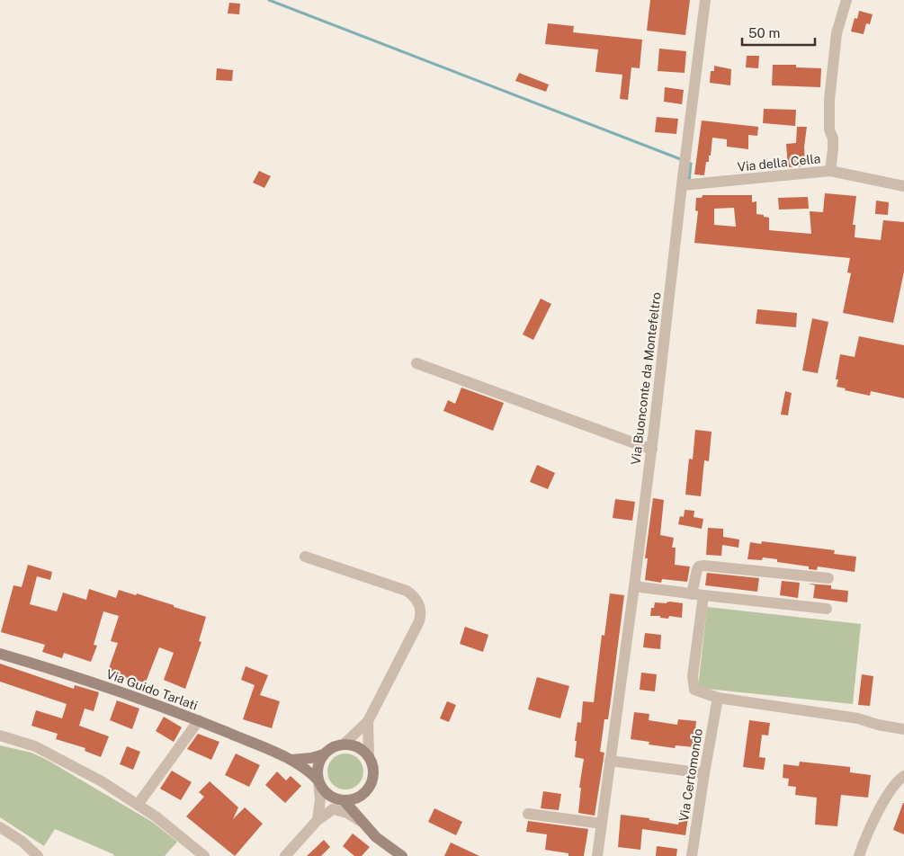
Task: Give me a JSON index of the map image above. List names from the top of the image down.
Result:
{
  "streets": {
    "main road": ["Via Guido Tarlati"],
    "street": ["Via della Cella", "Via Buonconte da Montefeltro", "Via Certomondo"]
  },
  "crossings": [
    ["Via della Cella", "Via Buonconte da Montefeltro"]
  ],
  "scale_bar": "50 m"
}
